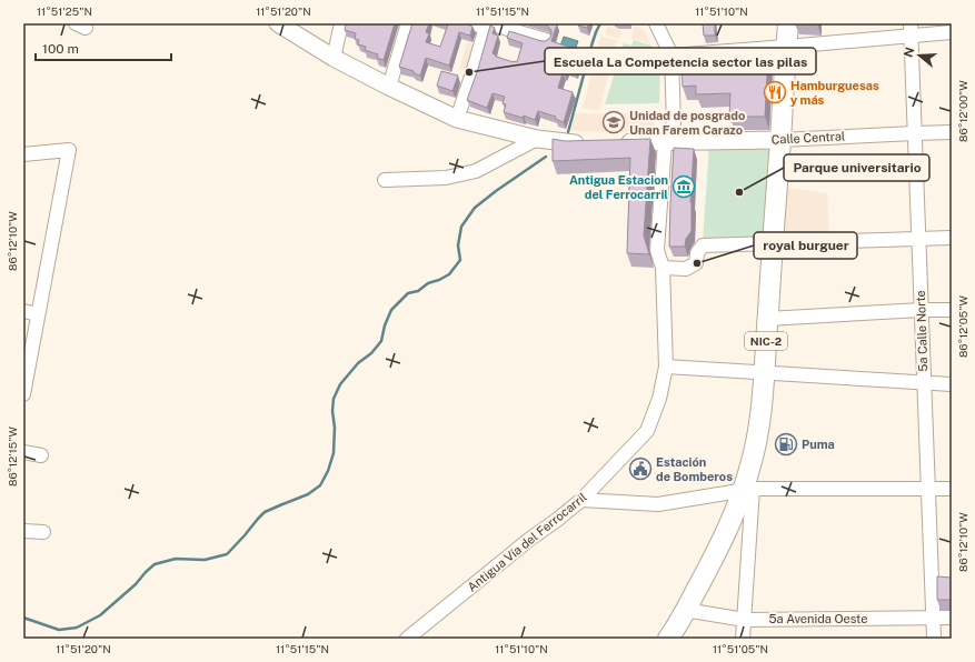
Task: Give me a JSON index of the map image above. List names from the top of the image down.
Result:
{
  "streets": {
    "highway": ["NIC-2"],
    "main road": ["Calle Central"],
    "street": ["5a Calle Norte", "Antigua Vía del Ferrocarril", "5a Avenida Oeste"]
  },
  "crossings": [
    ["Calle Central", "5a Calle Norte"],
    ["Calle Central", "NIC-2"],
    ["Calle Central", "Antigua Vía del Ferrocarril"],
    ["5a Calle Norte", "5a Avenida Oeste"],
    ["NIC-2", "5a Avenida Oeste"]
  ],
  "places": {
    "other": ["Escuela La Competencia sector las pilas", "Parque universitario", "royal burguer"],
    "restaurant": ["Hamburguesas y más"],
    "school or university": ["Unidad de posgrado Unan Farem Carazo"],
    "museum": ["Antigua Estacion del Ferrocarril"],
    "fuel station": ["Puma"],
    "public building": ["Estación de Bomberos"]
  },
  "scale_bar": "100 m",
  "north": "left",
  "coordinates": [
    "11°51'25\"N",
    "11°51'20\"N",
    "11°51'15\"N",
    "11°51'10\"N",
    "86°12'00\"W",
    "86°12'10\"W",
    "86°12'05\"W",
    "86°12'15\"W",
    "11°51'05\"N"
  ]
}
